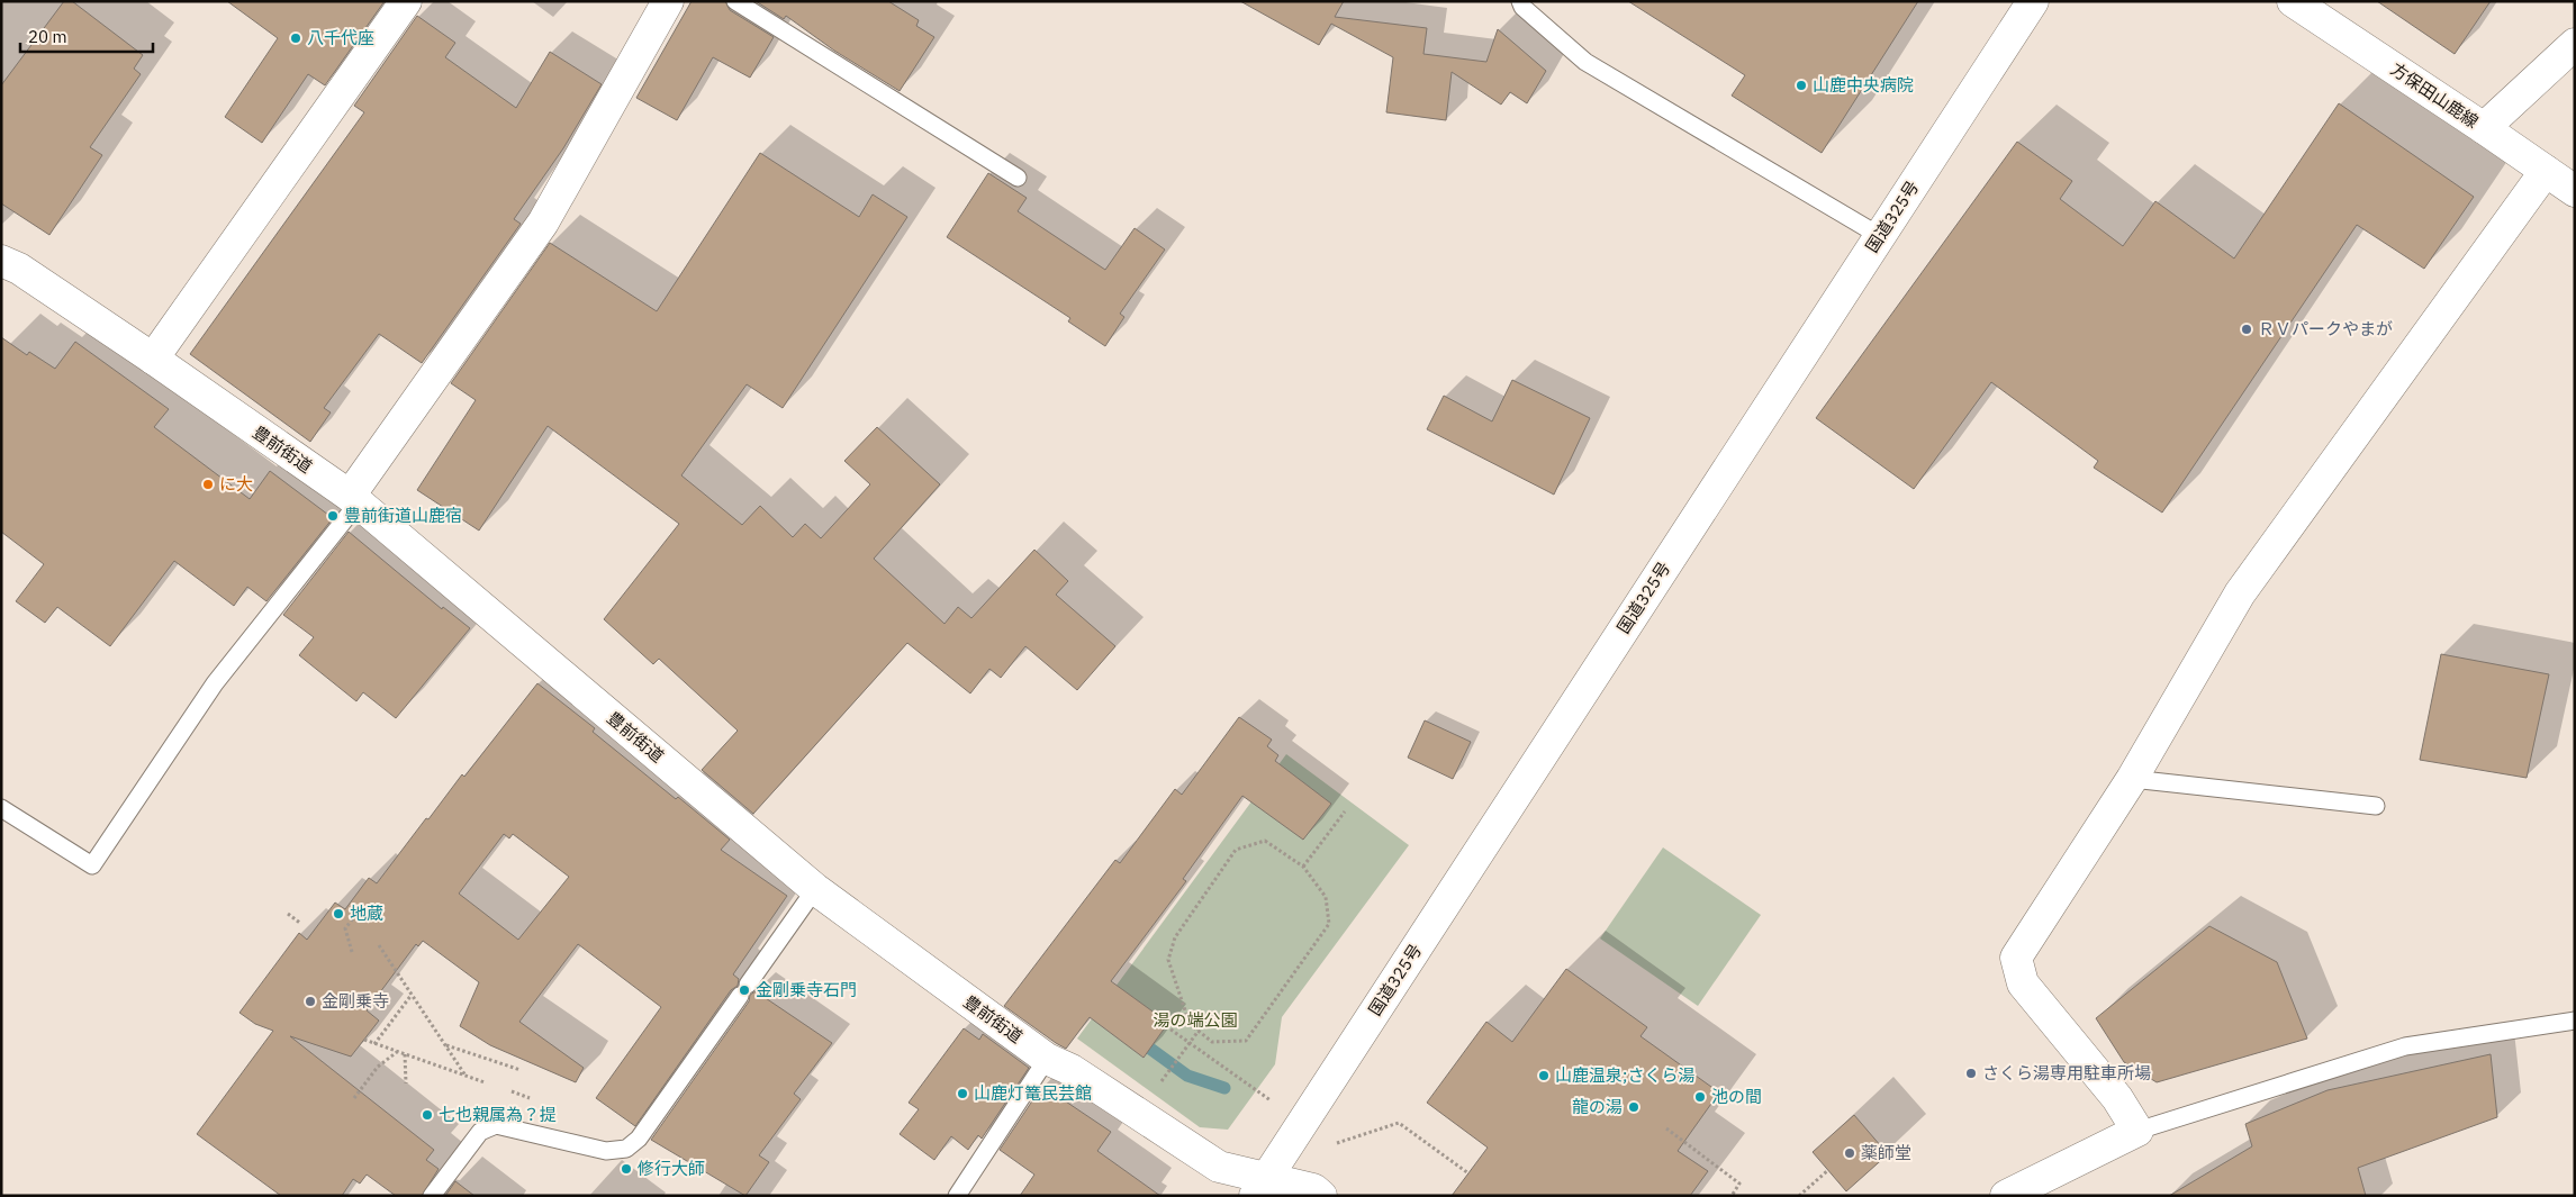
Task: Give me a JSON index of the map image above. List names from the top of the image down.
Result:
{
  "streets": {
    "main road": ["方保田山鹿線", "国道325号", "豊前街道"]
  },
  "crossings": [
    ["国道325号", "豊前街道"]
  ],
  "parks": ["湯の端公園"],
  "places": [
    "八千代座",
    "山鹿中央病院",
    "ＲＶパークやまが",
    "に大",
    "豊前街道山鹿宿",
    "地蔵",
    "金剛乗寺石門",
    "金剛乗寺",
    "さくら湯専用駐車所場",
    "山鹿温泉;さくら湯",
    "山鹿灯篭民芸館",
    "池の間",
    "龍の湯",
    "七也親属為？提",
    "薬師堂",
    "修行大師"
  ],
  "scale_bar": "20 m"
}
